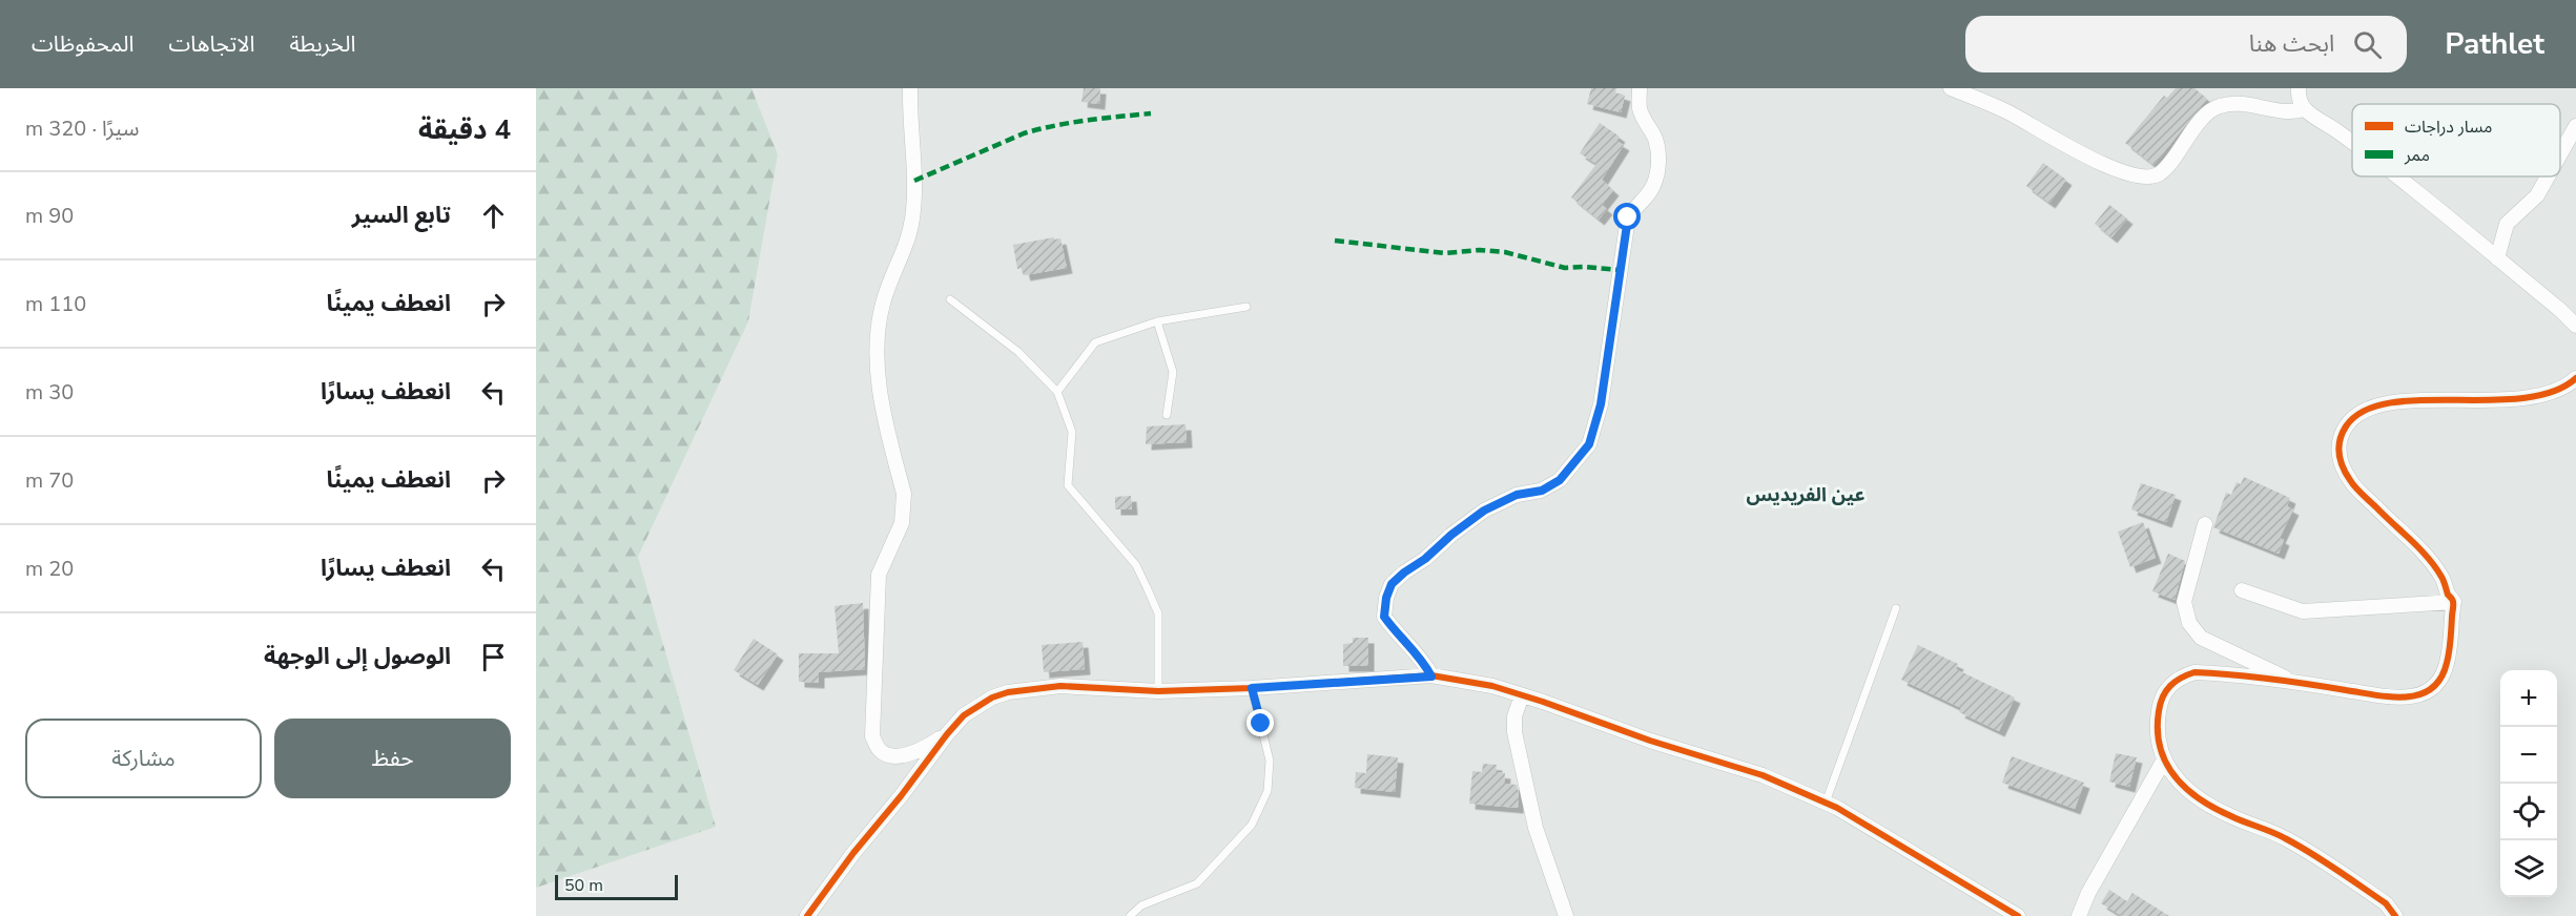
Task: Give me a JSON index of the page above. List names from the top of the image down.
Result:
{
  "districts": ["عين الفريديس"],
  "legend": ["مسار دراجات", "ممر"],
  "scale_bar": "50 m",
  "page": {
    "header": "Pathlet",
    "search": "ابحث هنا",
    "nav": ["الخريطة", "الاتجاهات", "المحفوظات"],
    "heading": ["4 دقيقة", "سيرًا · 320 m"],
    "list": [
      ["تابع السير", "90 m"],
      ["انعطف يمينًا", "110 m"],
      ["انعطف يسارًا", "30 m"],
      ["انعطف يمينًا", "70 m"],
      ["انعطف يسارًا", "20 m"],
      "الوصول إلى الوجهة"
    ],
    "map_buttons": ["+", "−"],
    "buttons": ["حفظ", "مشاركة"],
    "scale": "50 m"
  }
}
